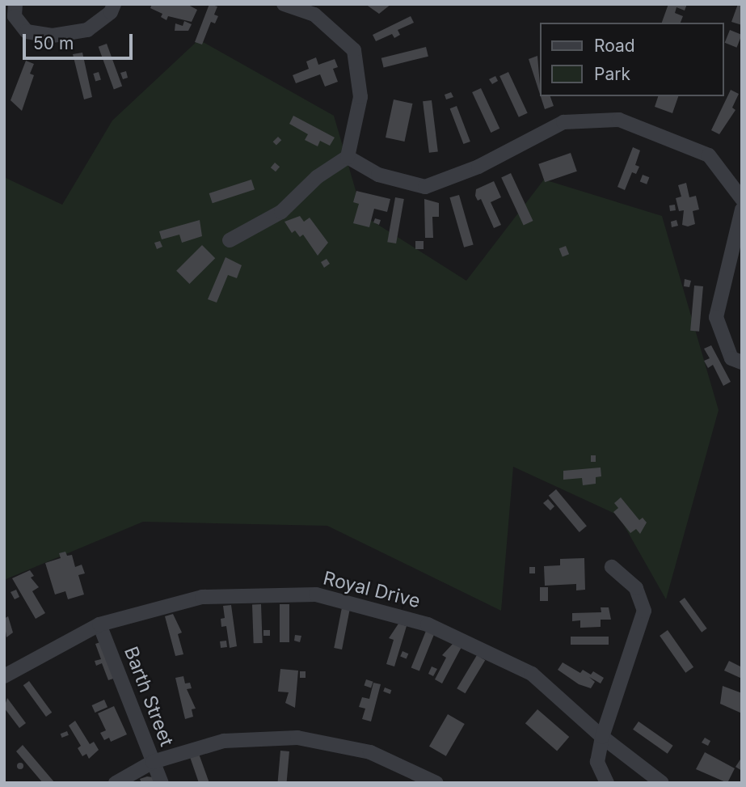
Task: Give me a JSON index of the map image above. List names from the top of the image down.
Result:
{
  "streets": {
    "street": ["Royal Drive", "Barth Street"]
  },
  "crossings": [
    ["Royal Drive", "Barth Street"]
  ],
  "legend": ["Road", "Park"],
  "scale_bar": "50 m"
}
